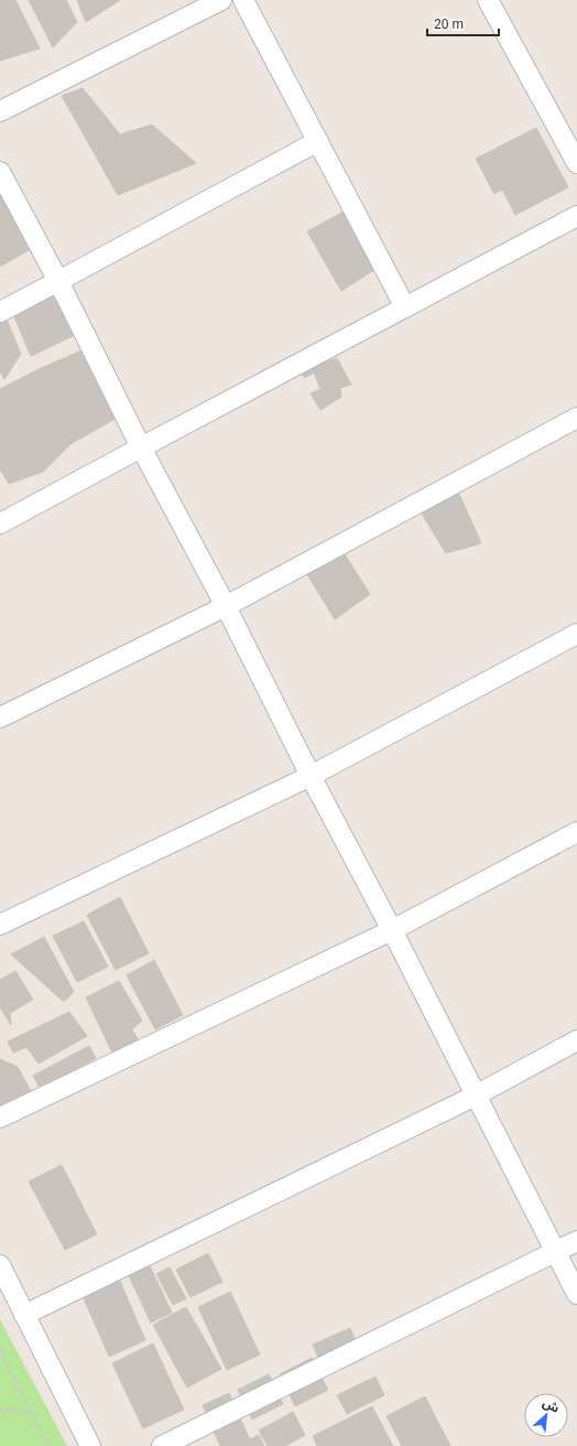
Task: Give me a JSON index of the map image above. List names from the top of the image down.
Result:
{
  "scale_bar": "20 m",
  "north": "top right"
}
